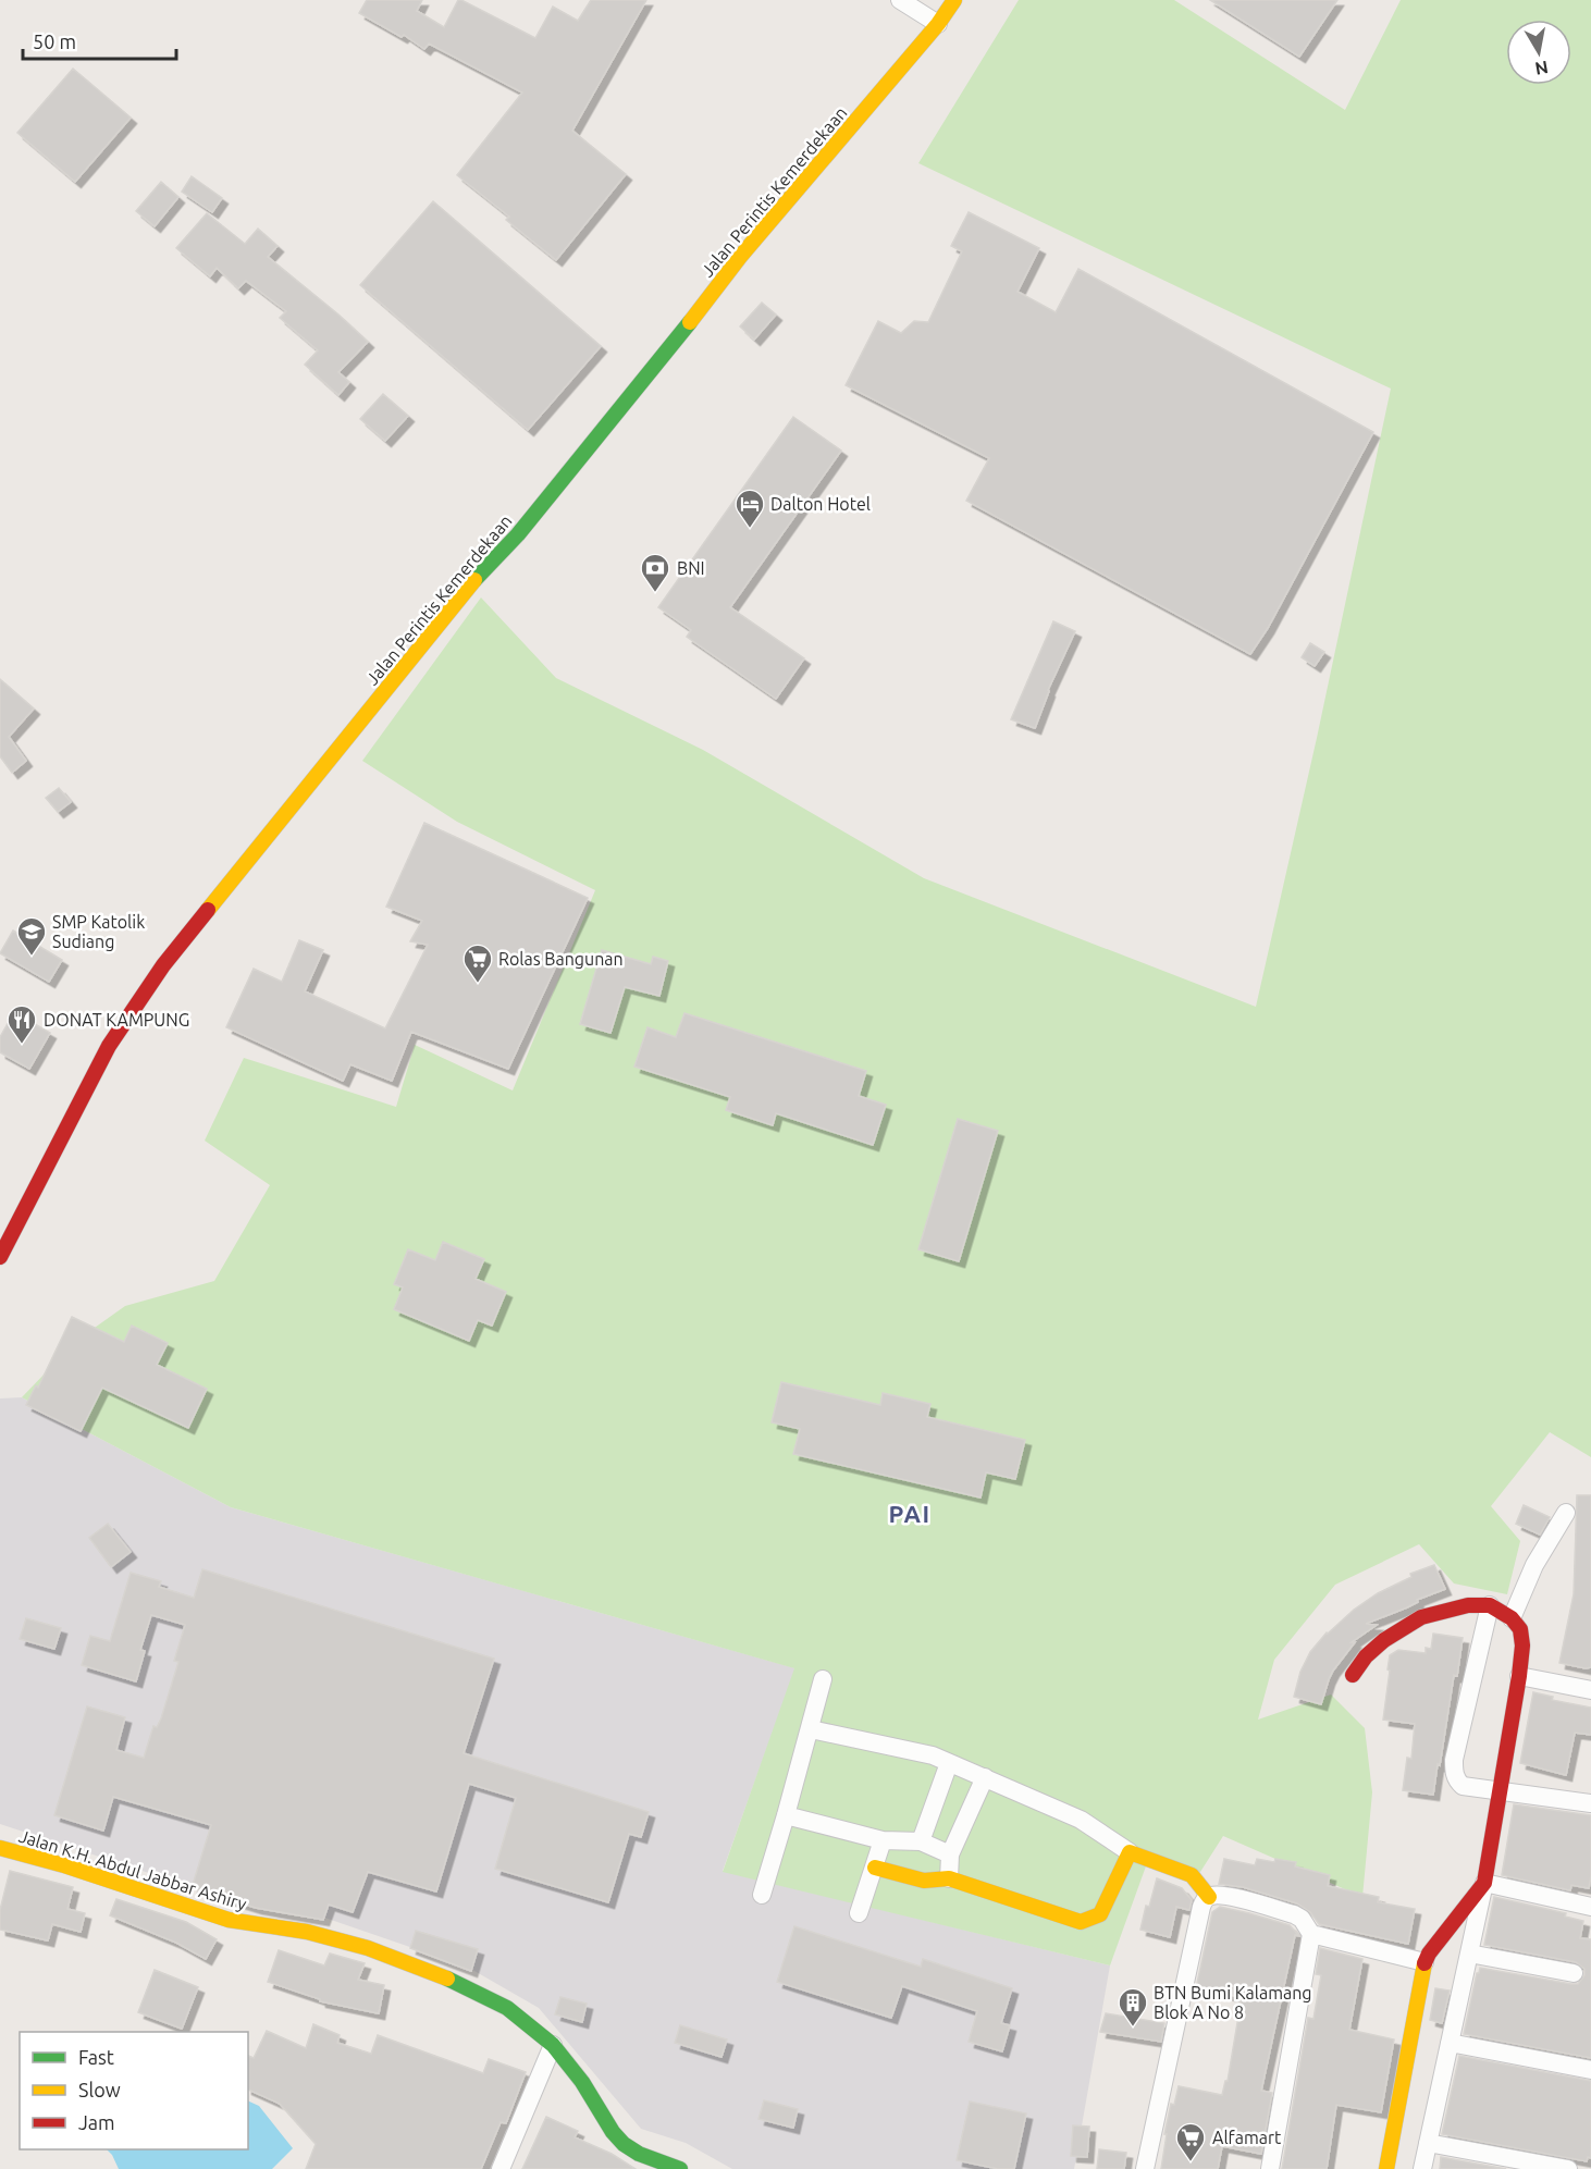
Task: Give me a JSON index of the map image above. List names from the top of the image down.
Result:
{
  "streets": {
    "main road": ["Jalan Perintis Kemerdekaan", "Jalan K.H. Abdul Jabbar Ashiry"]
  },
  "districts": ["PAI"],
  "places": {
    "hotel": ["Dalton Hotel"],
    "bank": ["BNI"],
    "school or university": ["SMP Katolik Sudiang"],
    "supermarket": ["Rolas Bangunan", "Alfamart"],
    "restaurant": ["DONAT KAMPUNG"],
    "building": ["BTN Bumi Kalamang Blok A No 8"]
  },
  "legend": ["Fast", "Slow", "Jam"],
  "scale_bar": "50 m",
  "north": "bottom"
}
